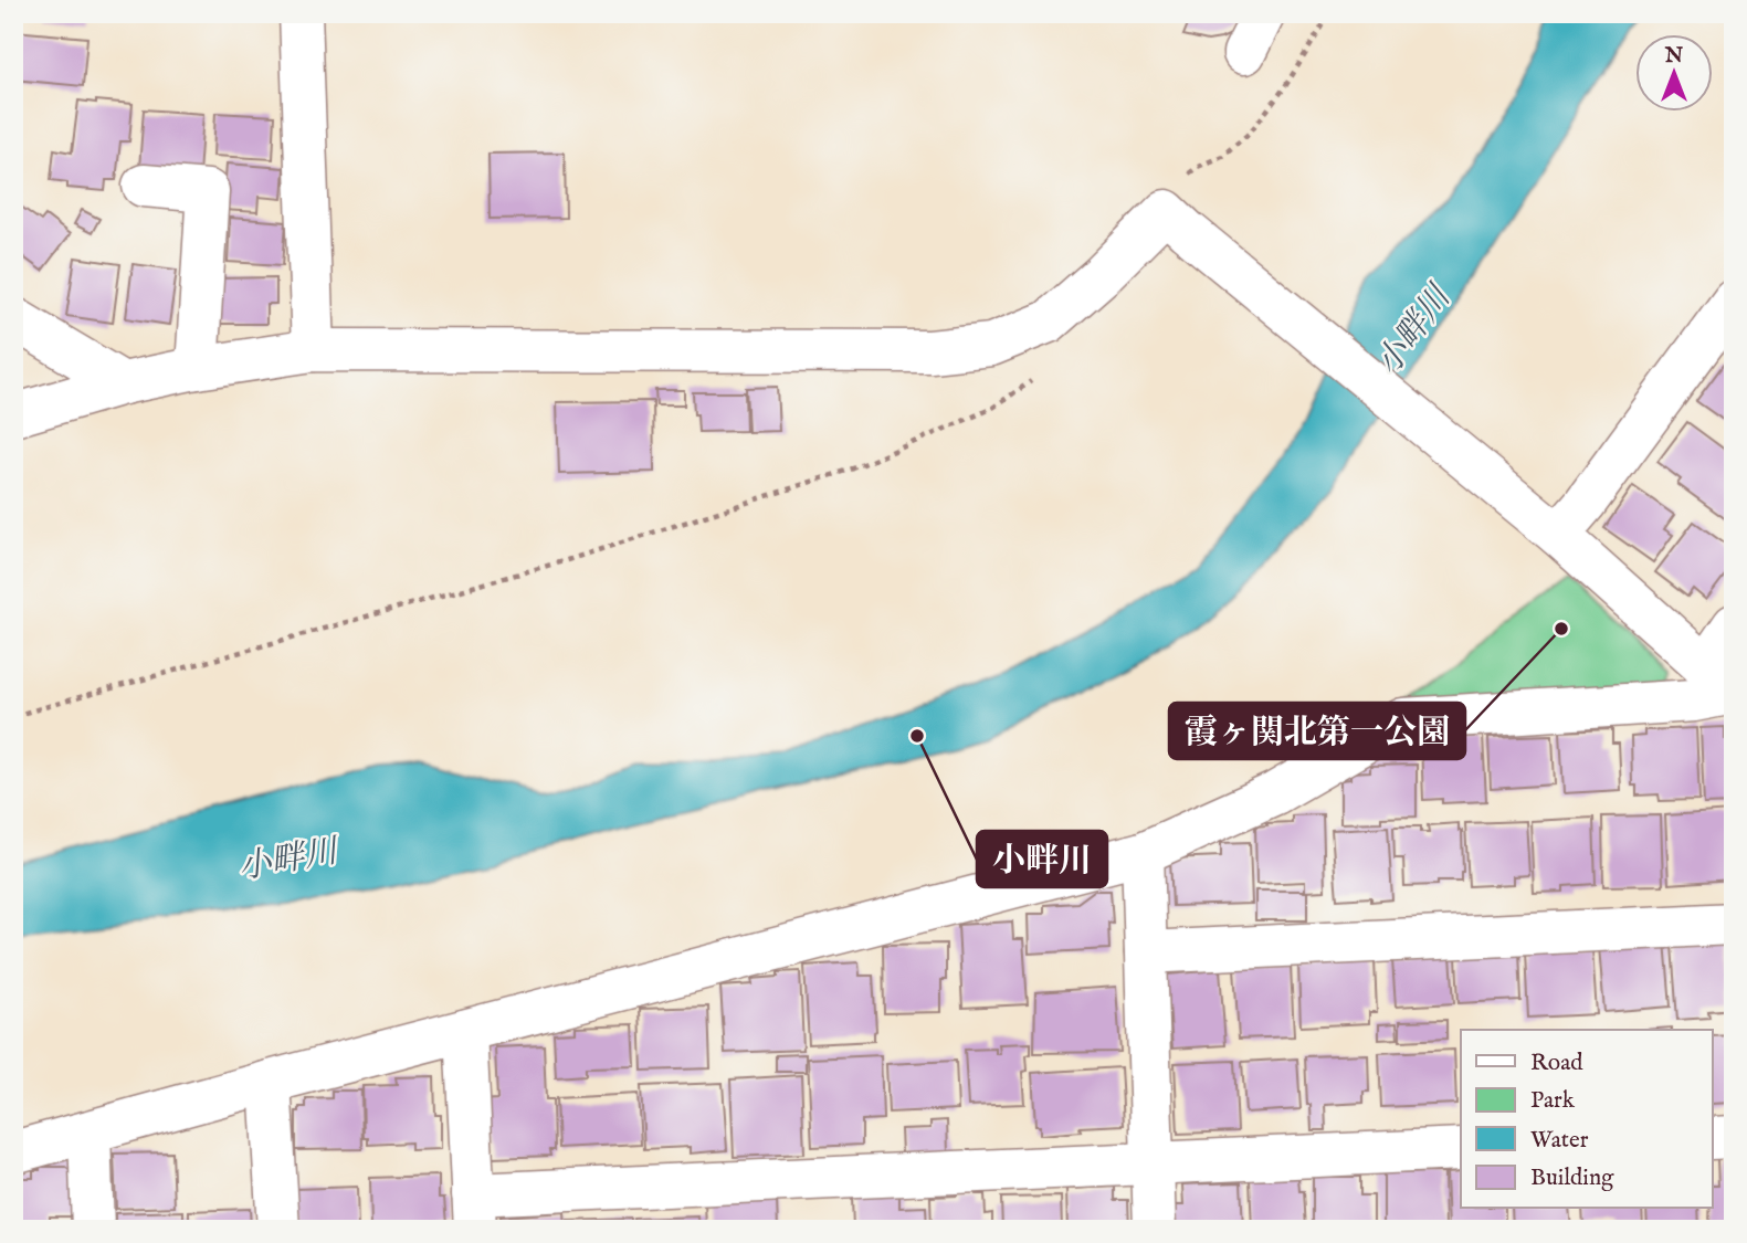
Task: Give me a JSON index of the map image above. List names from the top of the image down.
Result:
{
  "water": ["小畔川"],
  "places": ["霞ヶ関北第一公園", "小畔川"],
  "legend": [
    "Road",
    "Park",
    "Water",
    "Building"
  ],
  "north": "top"
}
